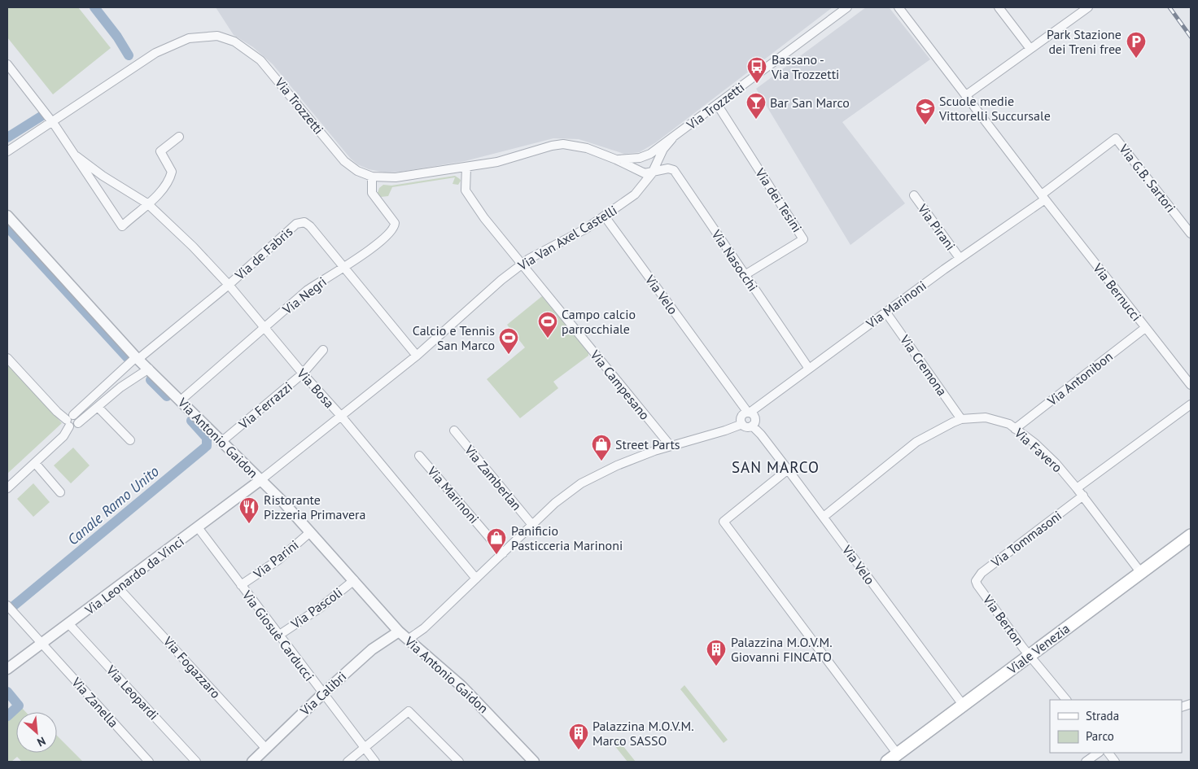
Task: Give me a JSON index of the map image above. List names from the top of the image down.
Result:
{
  "streets": {
    "main road": ["Viale Venezia"],
    "street": [
      "Via Trozzetti",
      "Via G.B. Sartori",
      "Via dei Tesini",
      "Via Pirani",
      "Via Van Axel Castelli",
      "Via de Fabris",
      "Via Nasocchi",
      "Via Bernucci",
      "Via Velo",
      "Via Negri",
      "Via Marinoni",
      "Via Cremona",
      "Via Antonibon",
      "Via Campesano",
      "Via Bosa",
      "Via Ferrazzi",
      "Via Antonio Gaidon",
      "Via Favero",
      "Via Zamberlan",
      "Via Tommasoni",
      "Via Parini",
      "Via Leonardo da Vinci",
      "Via Pascoli",
      "Via Berton",
      "Via Giosuè Carducci",
      "Via Fogazzaro",
      "Via Leopardi",
      "Via Calibri",
      "Via Zanella"
    ]
  },
  "crossings": [
    ["Via Trozzetti", "Via dei Tesini"],
    ["Via Trozzetti", "Via Van Axel Castelli"],
    ["Via Trozzetti", "Via Nasocchi"],
    ["Via Trozzetti", "Via Campesano"],
    ["Via Trozzetti", "Via Bosa"],
    ["Via G.B. Sartori", "Via Bernucci"],
    ["Via G.B. Sartori", "Via Marinoni"],
    ["Via dei Tesini", "Via Nasocchi"],
    ["Via Pirani", "Via Marinoni"],
    ["Via Van Axel Castelli", "Via Nasocchi"],
    ["Via Van Axel Castelli", "Via Velo"],
    ["Via Van Axel Castelli", "Via Campesano"],
    ["Via Van Axel Castelli", "Via Bosa"],
    ["Via Van Axel Castelli", "Via Antonio Gaidon"],
    ["Via Van Axel Castelli", "Via Leonardo da Vinci"],
    ["Via de Fabris", "Via Negri"],
    ["Via de Fabris", "Via Bosa"],
    ["Via de Fabris", "Via Antonio Gaidon"],
    ["Via Nasocchi", "Via Marinoni"],
    ["Via Bernucci", "Via Marinoni"],
    ["Via Bernucci", "Via Antonibon"],
    ["Via Velo", "Via Marinoni"],
    ["Via Velo", "Via Favero"],
    ["Via Velo", "Viale Venezia"],
    ["Via Negri", "Via Bosa"],
    ["Via Negri", "Via Antonio Gaidon"],
    ["Via Marinoni", "Via Cremona"],
    ["Via Cremona", "Via Favero"],
    ["Via Antonibon", "Via Favero"],
    ["Via Bosa", "Via Ferrazzi"],
    ["Via Ferrazzi", "Via Antonio Gaidon"],
    ["Via Antonio Gaidon", "Via Parini"],
    ["Via Antonio Gaidon", "Via Leonardo da Vinci"],
    ["Via Antonio Gaidon", "Via Pascoli"],
    ["Via Antonio Gaidon", "Via Calibri"],
    ["Via Favero", "Via Tommasoni"],
    ["Via Favero", "Viale Venezia"],
    ["Via Tommasoni", "Via Berton"],
    ["Via Parini", "Via Giosuè Carducci"],
    ["Via Leonardo da Vinci", "Via Giosuè Carducci"],
    ["Via Leonardo da Vinci", "Via Fogazzaro"],
    ["Via Leonardo da Vinci", "Via Leopardi"],
    ["Via Leonardo da Vinci", "Via Zanella"],
    ["Via Pascoli", "Via Giosuè Carducci"],
    ["Via Berton", "Viale Venezia"],
    ["Via Giosuè Carducci", "Via Calibri"],
    ["Via Fogazzaro", "Via Calibri"]
  ],
  "districts": ["SAN MARCO"],
  "water": ["Canale Ramo Unito"],
  "places": {
    "parking": ["Park Stazione dei Treni free"],
    "bus stop": ["Bassano - Via Trozzetti"],
    "bar": ["Bar San Marco"],
    "school or university": ["Scuole medie Vittorelli Succursale"],
    "sports": ["Campo calcio parrocchiale", "Calcio e Tennis San Marco"],
    "shop": ["Street Parts", "Panificio Pasticceria Marinoni"],
    "restaurant": ["Ristorante Pizzeria Primavera"],
    "building": ["Palazzina M.O.V.M. Giovanni FINCATO", "Palazzina M.O.V.M. Marco SASSO"]
  },
  "legend": ["Strada", "Parco"],
  "north": "bottom right"
}
